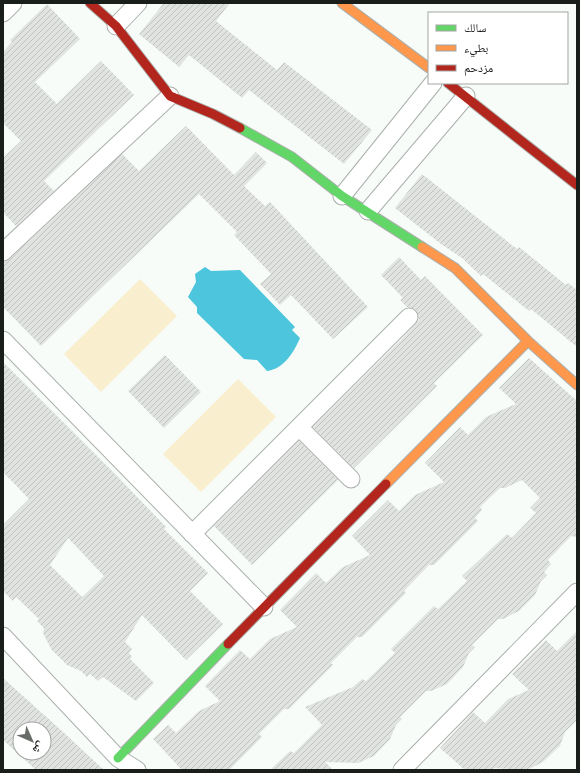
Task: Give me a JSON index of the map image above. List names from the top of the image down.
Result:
{
  "legend": ["سالك", "بطيء", "مزدحم"],
  "north": "bottom right"
}
